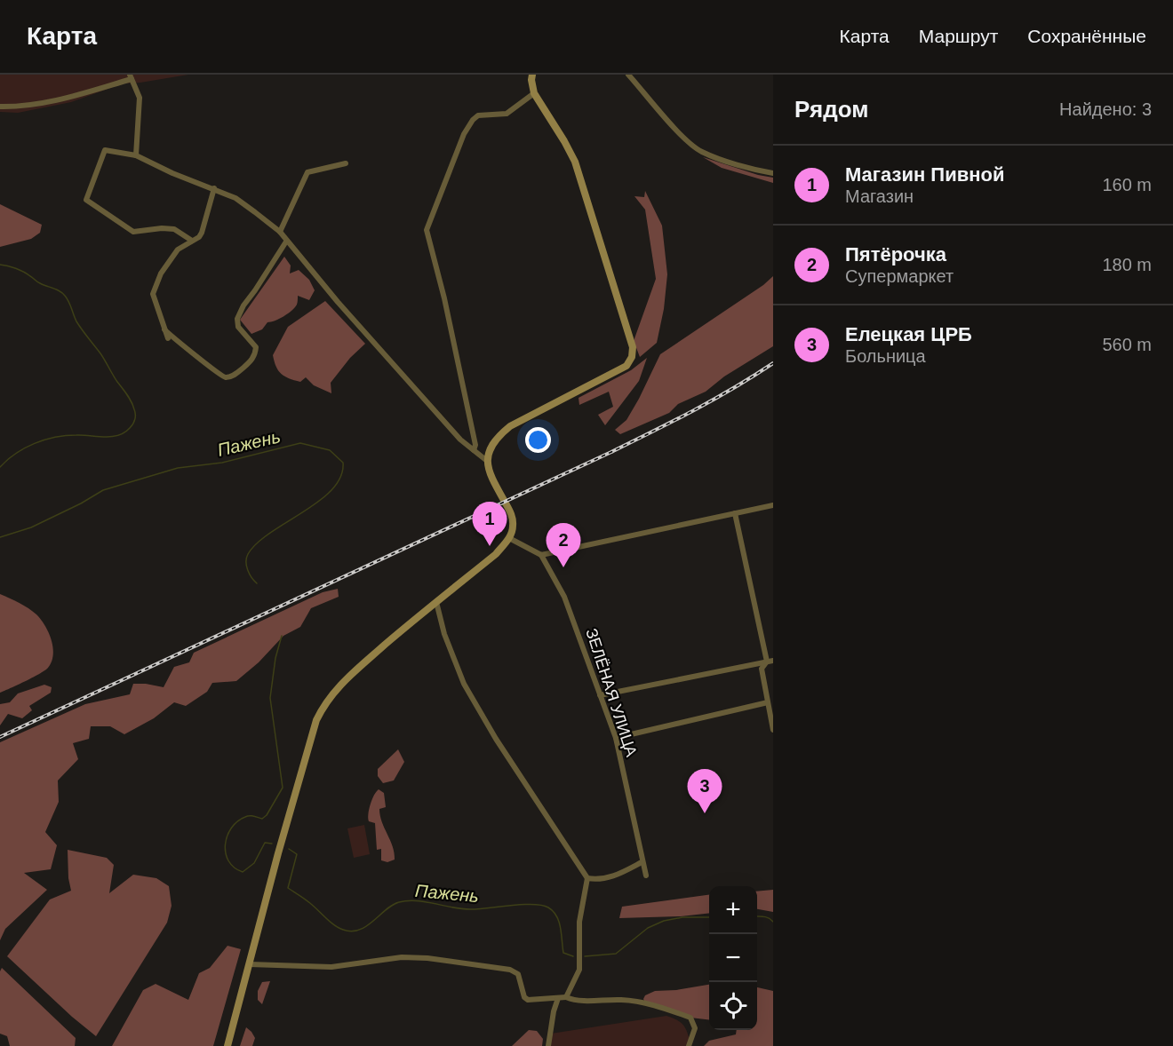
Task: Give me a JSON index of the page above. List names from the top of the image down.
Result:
{
  "streets": {
    "street": ["ЗЕЛЁНАЯ УЛИЦА"]
  },
  "water": ["Пажень"],
  "page": {
    "header": "Карта",
    "nav": ["Карта", "Маршрут", "Сохранённые"],
    "heading": ["Рядом", "Найдено: 3"],
    "list": [
      {
        "mark": "1",
        "name": "Магазин Пивной",
        "note": "Магазин",
        "value": "160 m"
      },
      {
        "mark": "2",
        "name": "Пятёрочка",
        "note": "Супермаркет",
        "value": "180 m"
      },
      {
        "mark": "3",
        "name": "Елецкая ЦРБ",
        "note": "Больница",
        "value": "560 m"
      }
    ],
    "pins": ["1", "2", "3"],
    "map_buttons": ["+", "−"]
  }
}
